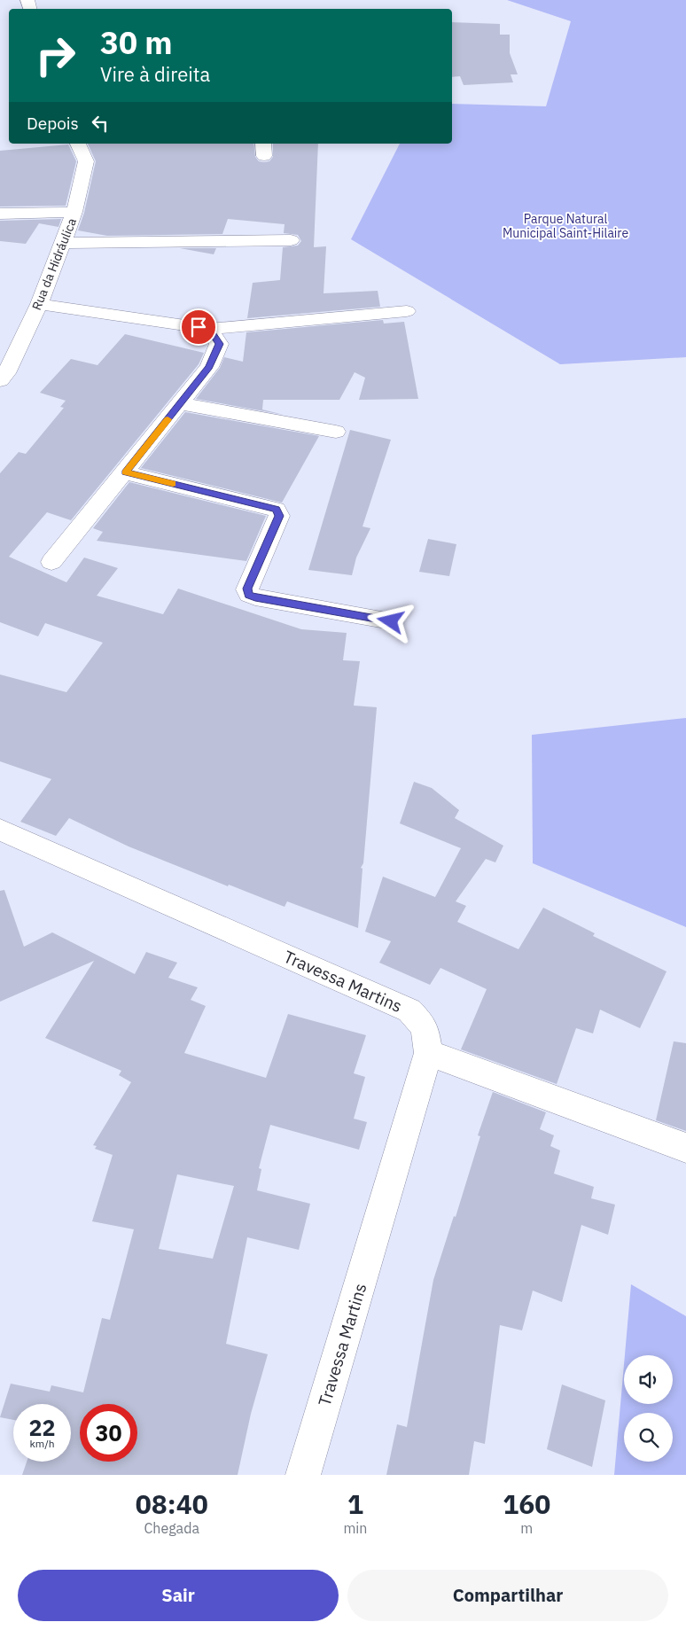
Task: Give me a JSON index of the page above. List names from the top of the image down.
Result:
{
  "streets": {
    "street": ["Rua da Hidráulica", "Travessa Martins"]
  },
  "parks": ["Parque Natural Municipal Saint-Hilaire"],
  "page": {
    "turn": ["30 m", "Vire à direita"],
    "then": "Depois",
    "speed": "22 km/h",
    "limit": "30",
    "eta": [
      "08:40",
      "Chegada",
      "1",
      "min",
      "160",
      "m"
    ],
    "buttons": ["Sair", "Compartilhar"]
  }
}
